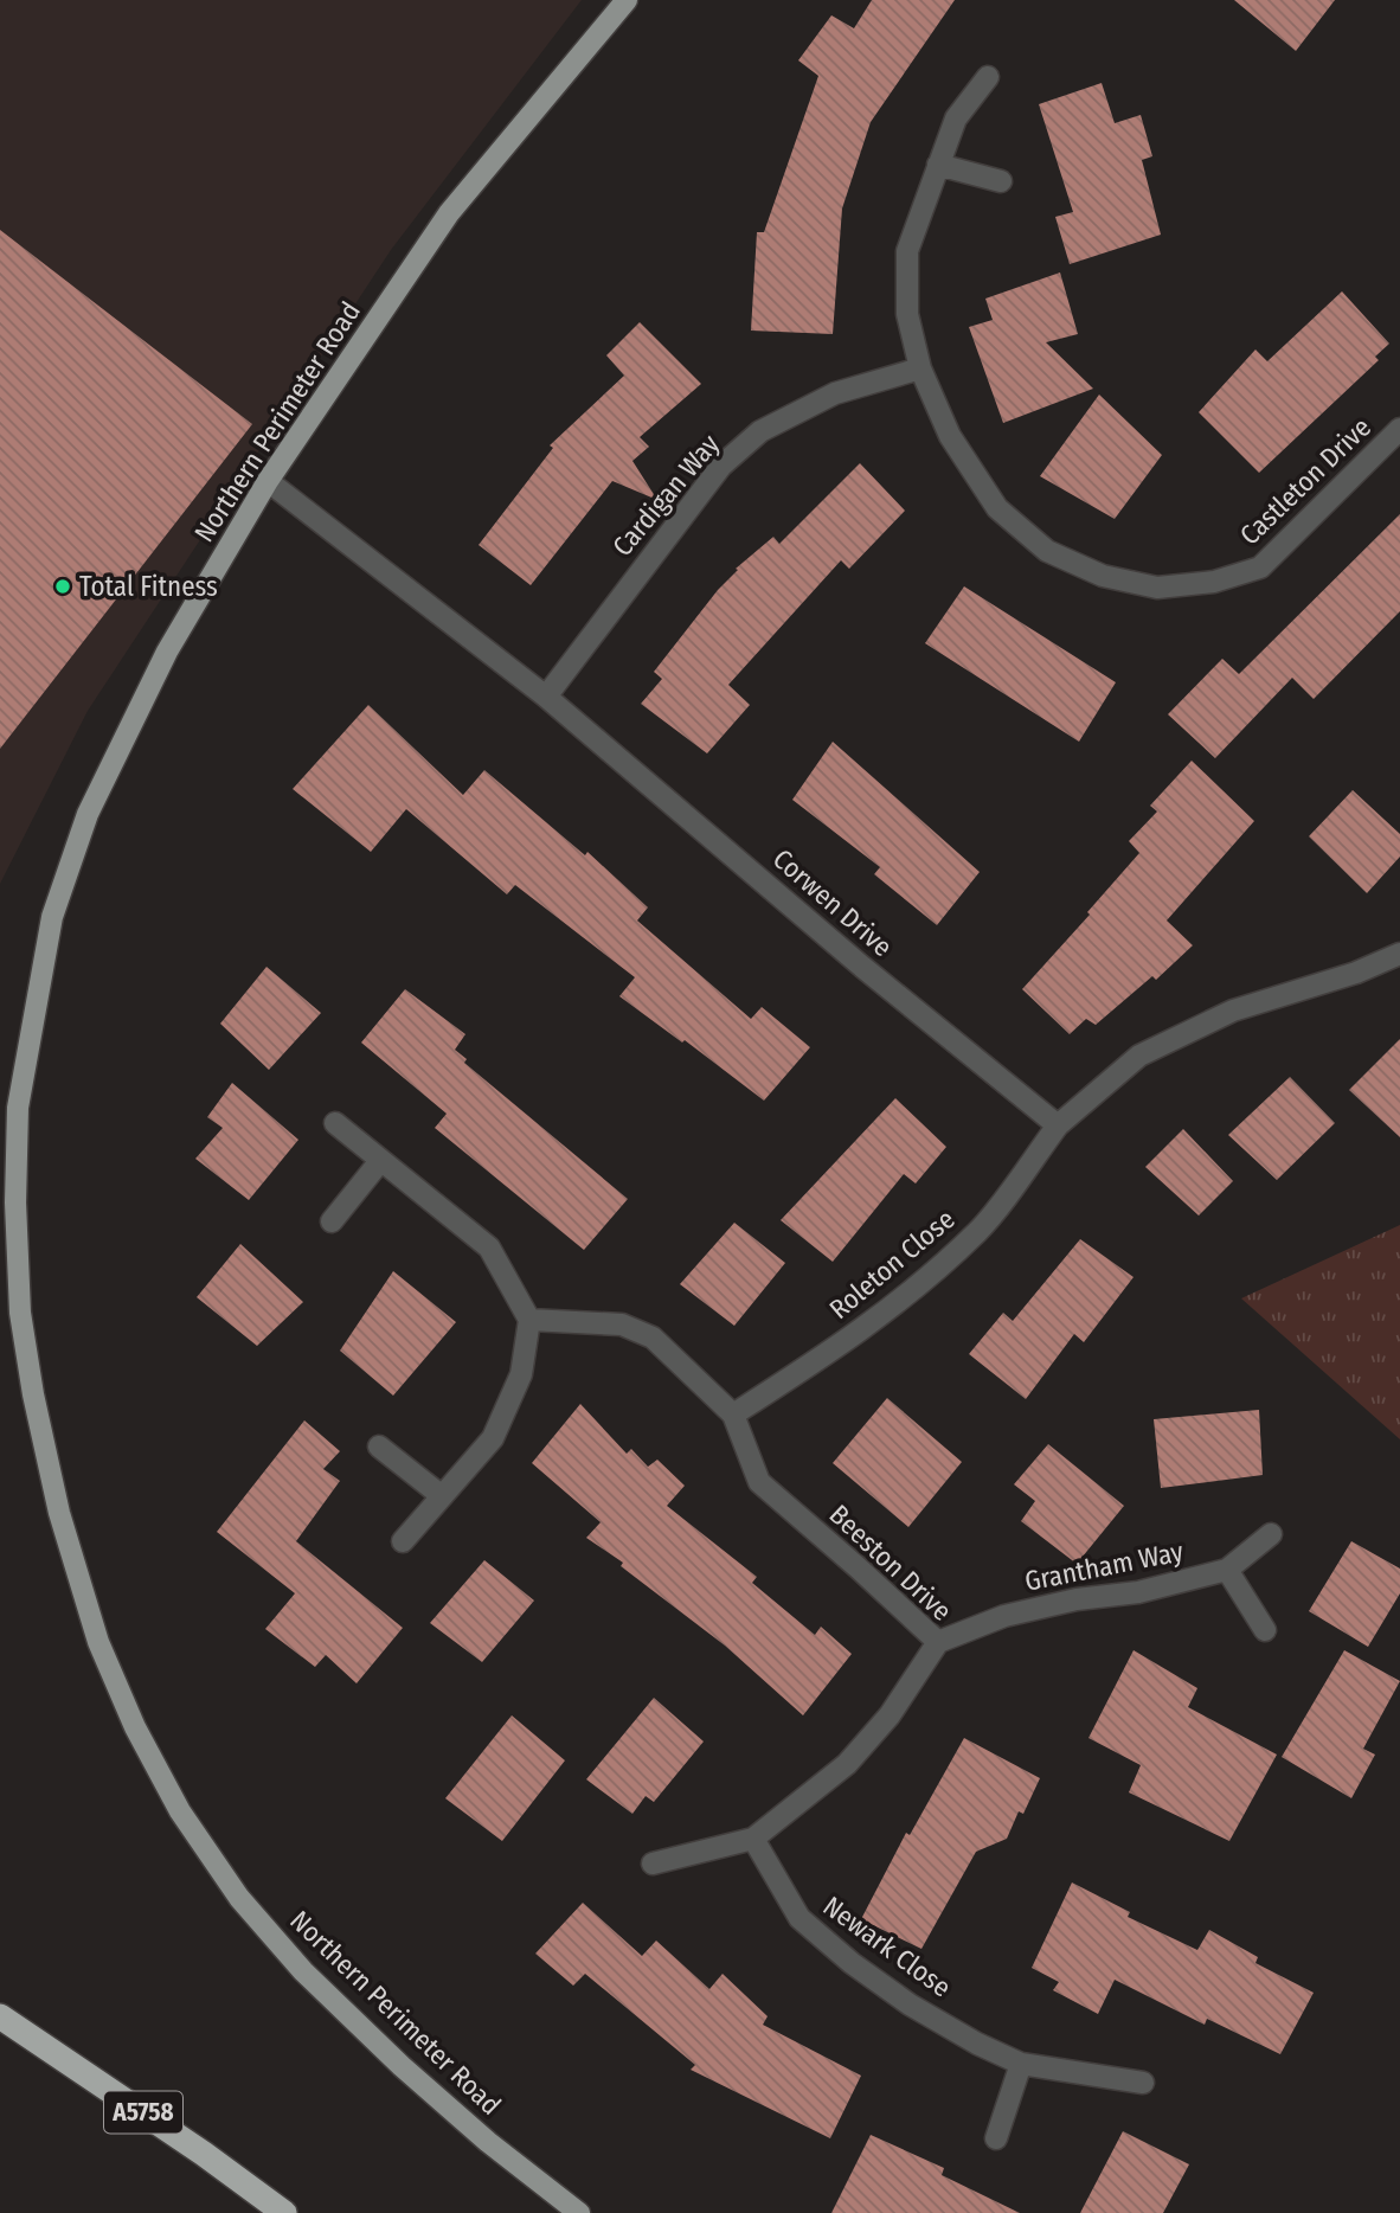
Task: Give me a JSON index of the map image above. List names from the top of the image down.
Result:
{
  "streets": {
    "highway": ["A5758"],
    "main road": ["Northern Perimeter Road"],
    "street": [
      "Castleton Drive",
      "Cardigan Way",
      "Corwen Drive",
      "Roleton Close",
      "Beeston Drive",
      "Grantham Way",
      "Newark Close"
    ]
  },
  "crossings": [
    ["Northern Perimeter Road", "Corwen Drive"],
    ["Castleton Drive", "Cardigan Way"],
    ["Cardigan Way", "Corwen Drive"],
    ["Corwen Drive", "Roleton Close"],
    ["Roleton Close", "Beeston Drive"],
    ["Beeston Drive", "Grantham Way"],
    ["Beeston Drive", "Newark Close"]
  ],
  "places": ["Total Fitness"]
}
